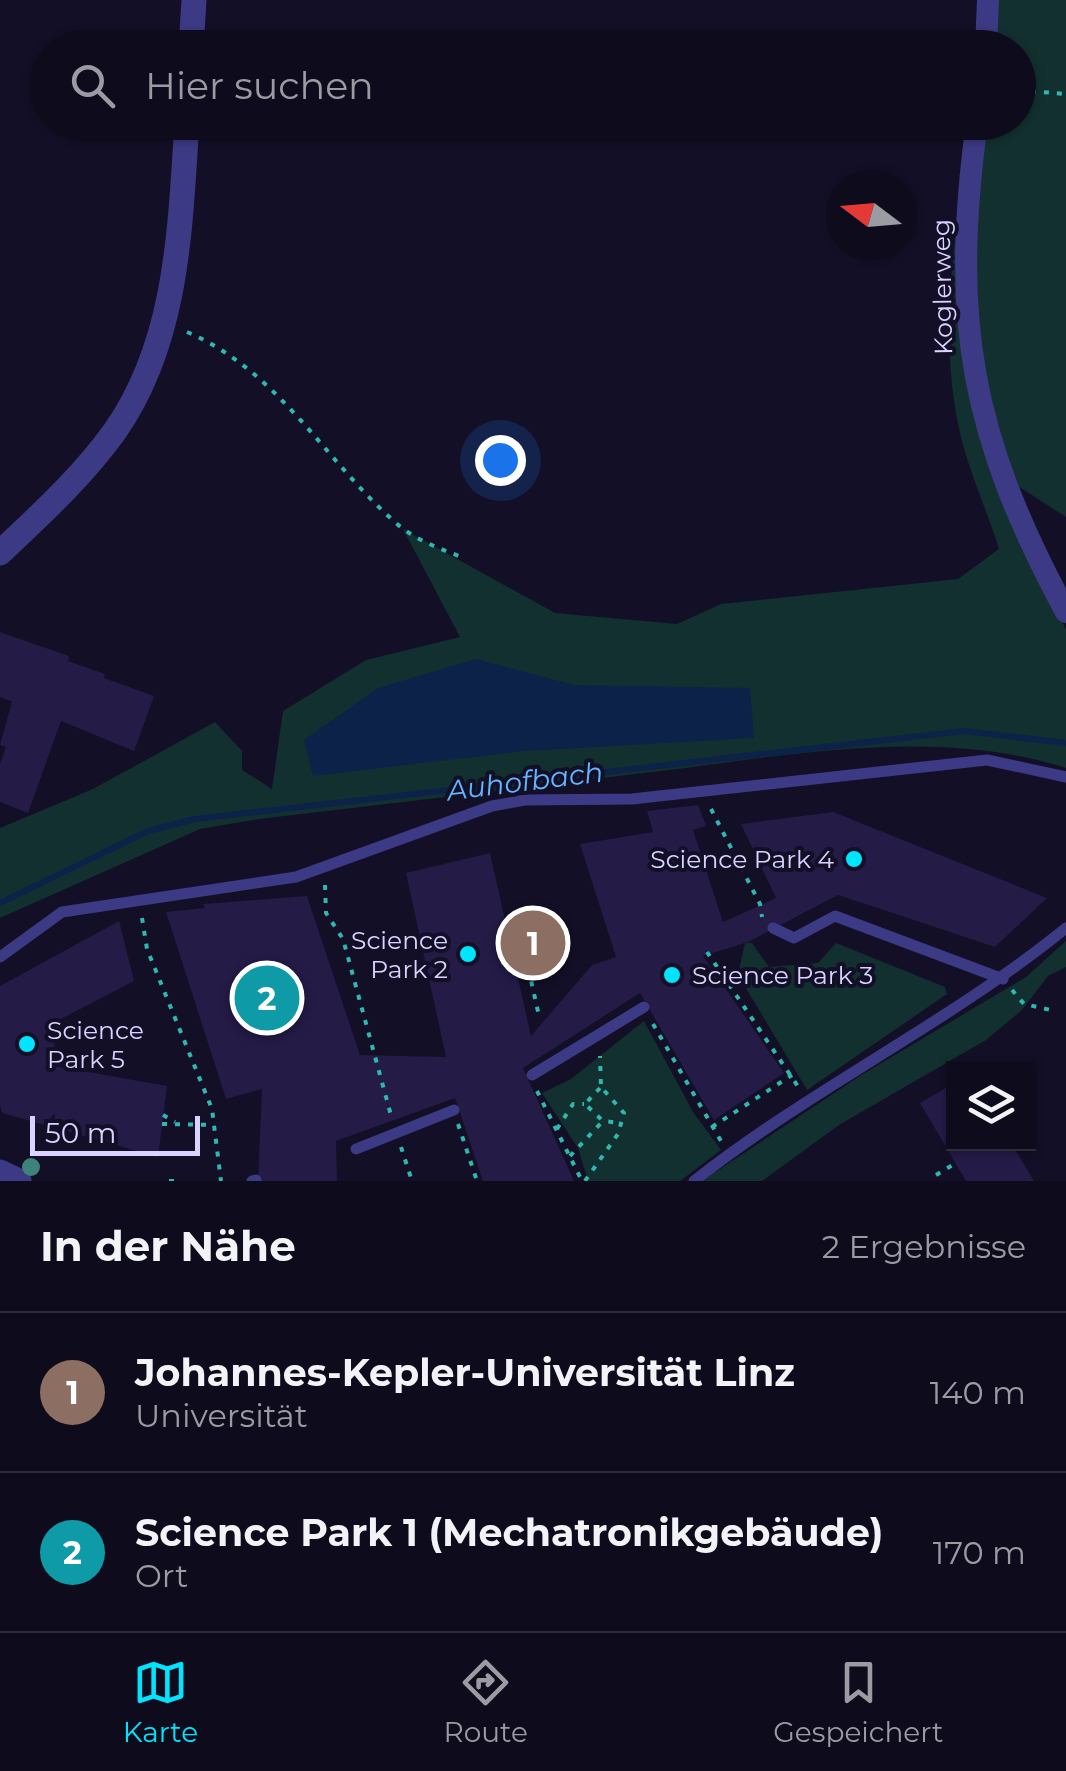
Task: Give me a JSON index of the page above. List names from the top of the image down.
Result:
{
  "streets": {
    "street": ["Koglerweg"]
  },
  "water": ["Auhofbach"],
  "places": [
    "Science Park 4",
    "Science Park 2",
    "Science Park 3",
    "Science Park 5"
  ],
  "scale_bar": "50 m",
  "north": "left",
  "page": {
    "search": "Hier suchen",
    "pins": ["1", "2"],
    "scale": "50 m",
    "heading": ["In der Nähe", "2 Ergebnisse"],
    "list": [
      {
        "mark": "1",
        "name": "Johannes-Kepler-Universität Linz",
        "note": "Universität",
        "value": "140 m"
      },
      {
        "mark": "2",
        "name": "Science Park 1 (Mechatronikgebäude)",
        "note": "Ort",
        "value": "170 m"
      }
    ],
    "nav": ["Karte", "Route", "Gespeichert"]
  }
}
